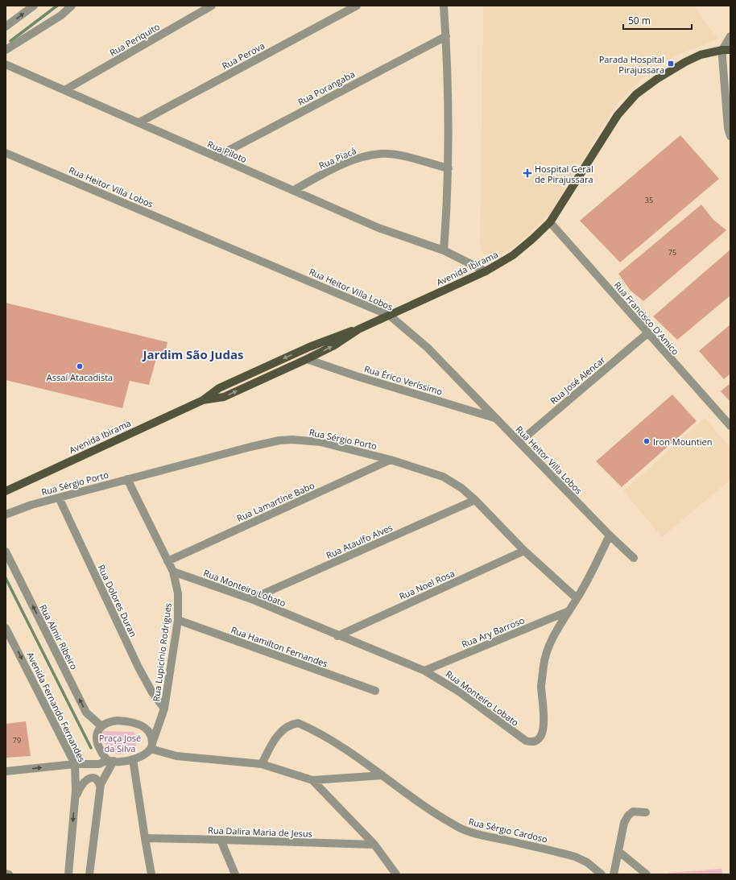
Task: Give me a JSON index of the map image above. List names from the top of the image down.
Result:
{
  "streets": {
    "main road": ["Avenida Ibirama"],
    "street": [
      "Rua Periquito",
      "Rua Perova",
      "Rua Porangaba",
      "Rua Piloto",
      "Rua Piacá",
      "Rua Heitor Villa Lobos",
      "Rua Francisco D'Amico",
      "Rua Érico Veríssimo",
      "Rua José Alencar",
      "Rua Sérgio Porto",
      "Rua Lamartine Babo",
      "Rua Ataulfo Alves",
      "Rua Noel Rosa",
      "Rua Monteiro Lobato",
      "Rua Dolores Duran",
      "Rua Ary Barroso",
      "Rua Almir Ribeiro",
      "Rua Hamilton Fernandes",
      "Rua Lupicínio Rodrigues",
      "Avenida Fernando Fernandes",
      "Rua Sérgio Cardoso",
      "Rua Dalira Maria de Jesus"
    ]
  },
  "crossings": [
    ["Rua Periquito", "Rua Piloto"],
    ["Rua Perova", "Rua Piloto"],
    ["Rua Porangaba", "Rua Piloto"],
    ["Rua Piloto", "Rua Piacá"],
    ["Rua Piloto", "Avenida Ibirama"],
    ["Rua Heitor Villa Lobos", "Avenida Ibirama"],
    ["Rua Heitor Villa Lobos", "Rua Érico Veríssimo"],
    ["Rua Heitor Villa Lobos", "Rua José Alencar"],
    ["Rua Heitor Villa Lobos", "Rua Monteiro Lobato"],
    ["Avenida Ibirama", "Rua Francisco D'Amico"],
    ["Avenida Ibirama", "Rua Érico Veríssimo"],
    ["Rua Francisco D'Amico", "Rua José Alencar"],
    ["Rua Sérgio Porto", "Rua Lamartine Babo"],
    ["Rua Sérgio Porto", "Rua Ataulfo Alves"],
    ["Rua Sérgio Porto", "Rua Noel Rosa"],
    ["Rua Sérgio Porto", "Rua Monteiro Lobato"],
    ["Rua Sérgio Porto", "Rua Dolores Duran"],
    ["Rua Sérgio Porto", "Rua Lupicínio Rodrigues"],
    ["Rua Lamartine Babo", "Rua Lupicínio Rodrigues"],
    ["Rua Ataulfo Alves", "Rua Monteiro Lobato"],
    ["Rua Noel Rosa", "Rua Monteiro Lobato"],
    ["Rua Monteiro Lobato", "Rua Ary Barroso"],
    ["Rua Monteiro Lobato", "Rua Lupicínio Rodrigues"],
    ["Rua Dolores Duran", "Rua Lupicínio Rodrigues"],
    ["Rua Almir Ribeiro", "Rua Lupicínio Rodrigues"],
    ["Rua Hamilton Fernandes", "Rua Lupicínio Rodrigues"]
  ],
  "one_way": ["Rua Almir Ribeiro"],
  "districts": ["Jardim São Judas"],
  "parks": ["Praça José da Silva"],
  "places": {
    "transit": ["Parada Hospital Pirajussara"],
    "health": ["Hospital Geral de Pirajussara"],
    "other": ["Assaí Atacadista", "Iron Mountien"]
  },
  "house_numbers": ["35", "75", "79"],
  "scale_bar": "50 m"
}
